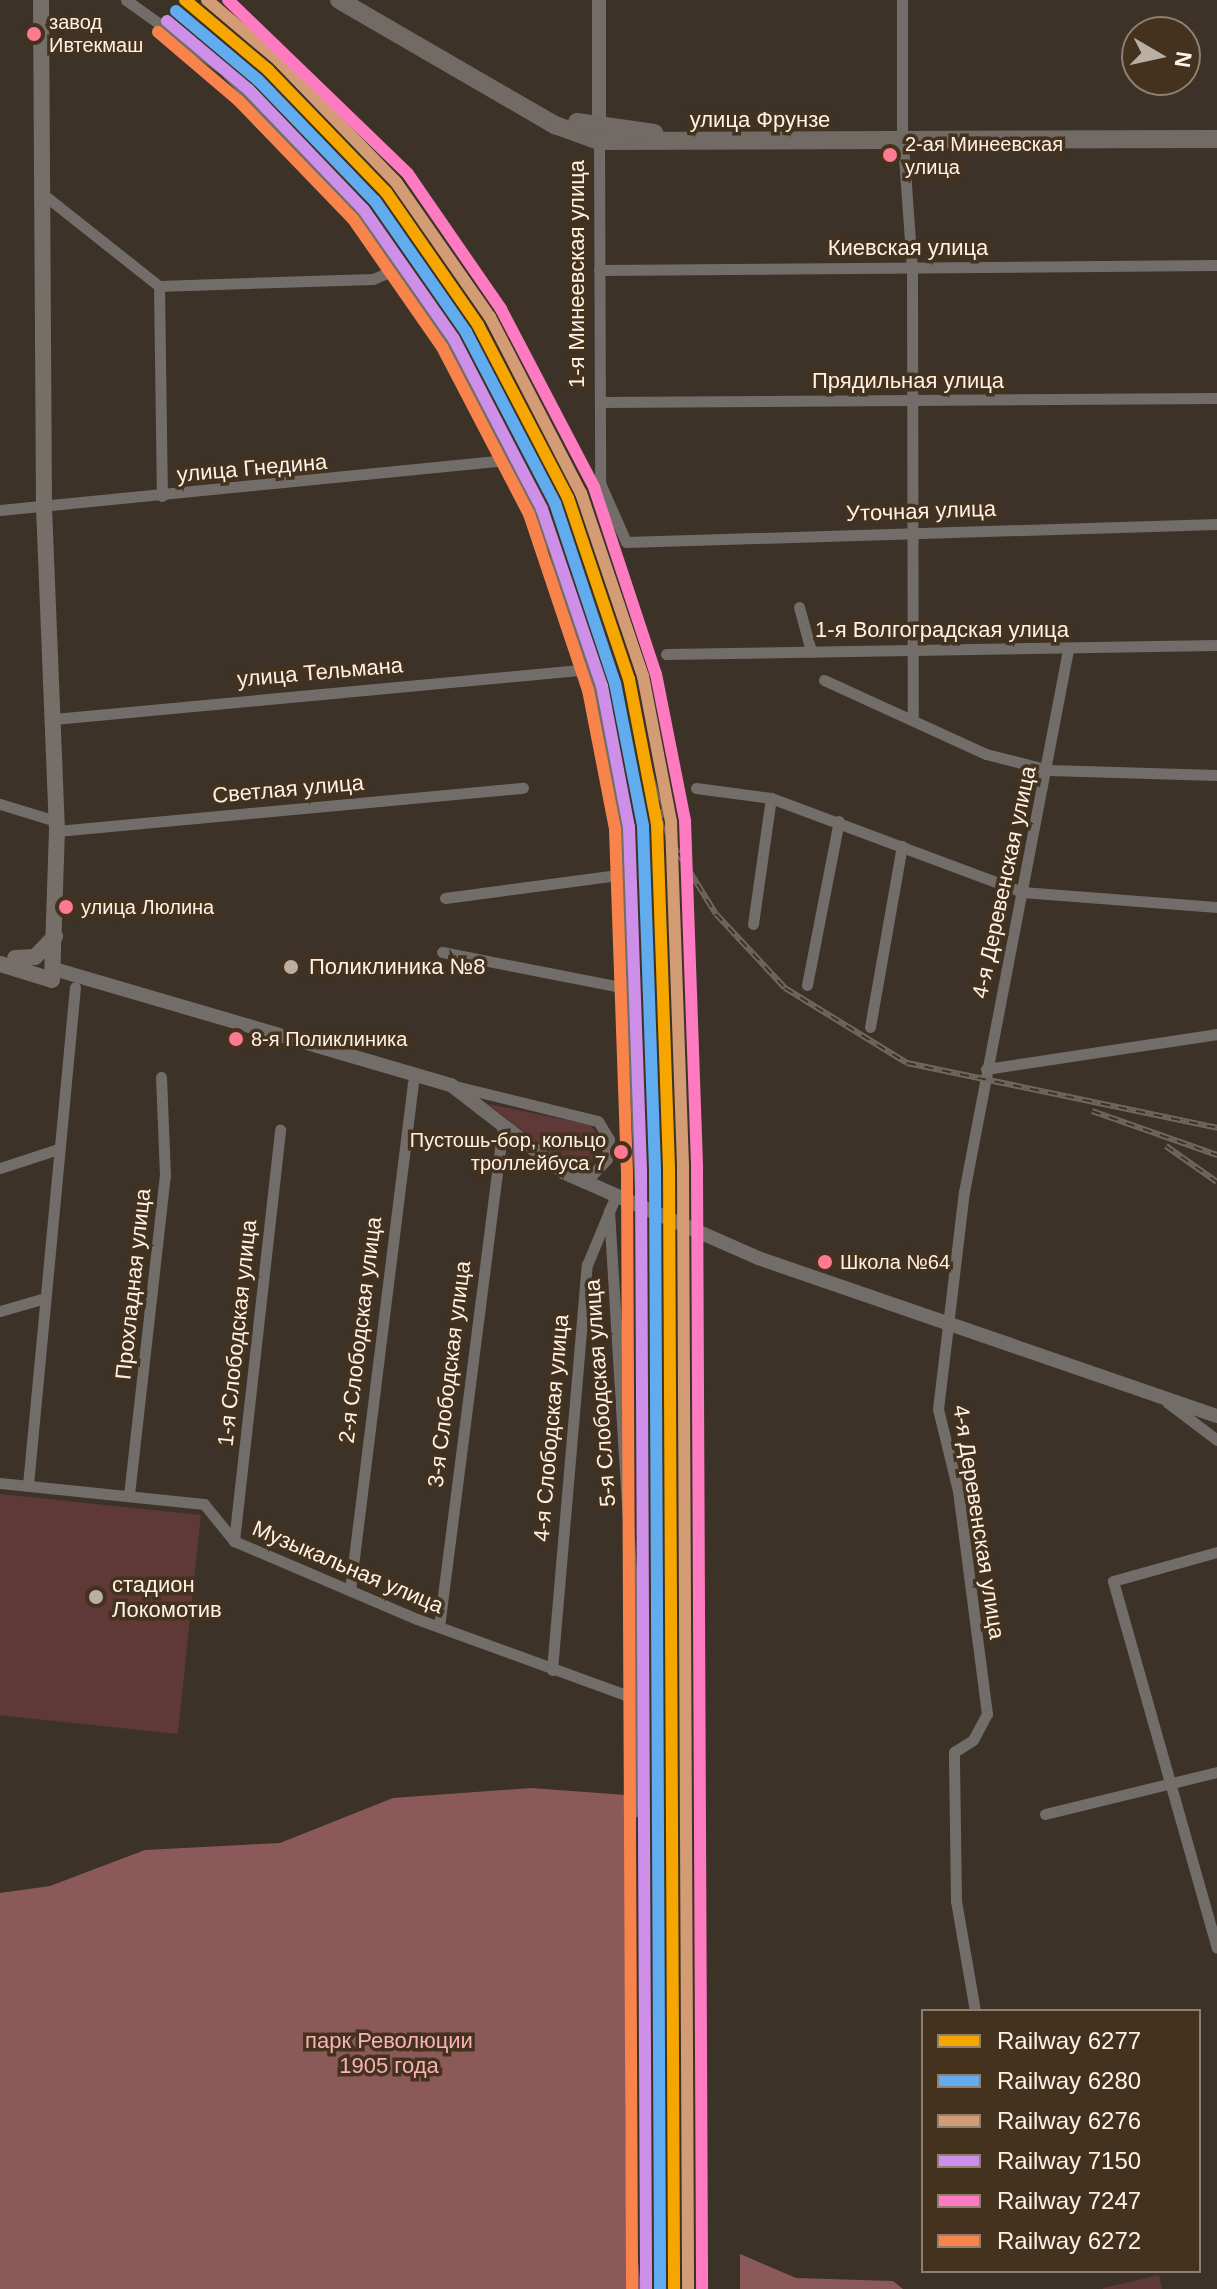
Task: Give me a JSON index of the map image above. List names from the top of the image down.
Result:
{
  "streets": {
    "highway": ["улица Фрунзе"],
    "street": [
      "Киевская улица",
      "1-я Минеевская улица",
      "Прядильная улица",
      "улица Гнедина",
      "Уточная улица",
      "1-я Волгоградская улица",
      "улица Тельмана",
      "Светлая улица",
      "4-я Деревенская улица",
      "Прохладная улица",
      "2-я Слободская улица",
      "1-я Слободская улица",
      "3-я Слободская улица",
      "5-я Слободская улица",
      "4-я Слободская улица",
      "Музыкальная улица"
    ]
  },
  "crossings": [
    ["улица Фрунзе", "1-я Минеевская улица"],
    ["Киевская улица", "1-я Минеевская улица"],
    ["1-я Минеевская улица", "Прядильная улица"],
    ["1-я Минеевская улица", "Уточная улица"],
    ["1-я Волгоградская улица", "4-я Деревенская улица"],
    ["Прохладная улица", "Музыкальная улица"],
    ["2-я Слободская улица", "Музыкальная улица"],
    ["1-я Слободская улица", "Музыкальная улица"],
    ["3-я Слободская улица", "Музыкальная улица"],
    ["5-я Слободская улица", "4-я Слободская улица"],
    ["5-я Слободская улица", "Музыкальная улица"],
    ["4-я Слободская улица", "Музыкальная улица"]
  ],
  "parks": ["парк Революции 1905 года"],
  "places": [
    "завод Ивтекмаш",
    "2-ая Минеевская улица",
    "улица Люлина",
    "Поликлиника №8",
    "8-я Поликлиника",
    "Пустошь-бор, кольцо троллейбуса 7",
    "Школа №64",
    "стадион Локомотив"
  ],
  "lines": [
    "rail line 6277",
    "rail line 6276",
    "rail line 7247",
    "rail line 6280",
    "rail line 7150",
    "rail line 6272"
  ],
  "legend": [
    "Railway 6277",
    "Railway 6280",
    "Railway 6276",
    "Railway 7150",
    "Railway 7247",
    "Railway 6272"
  ],
  "north": "right"
}
